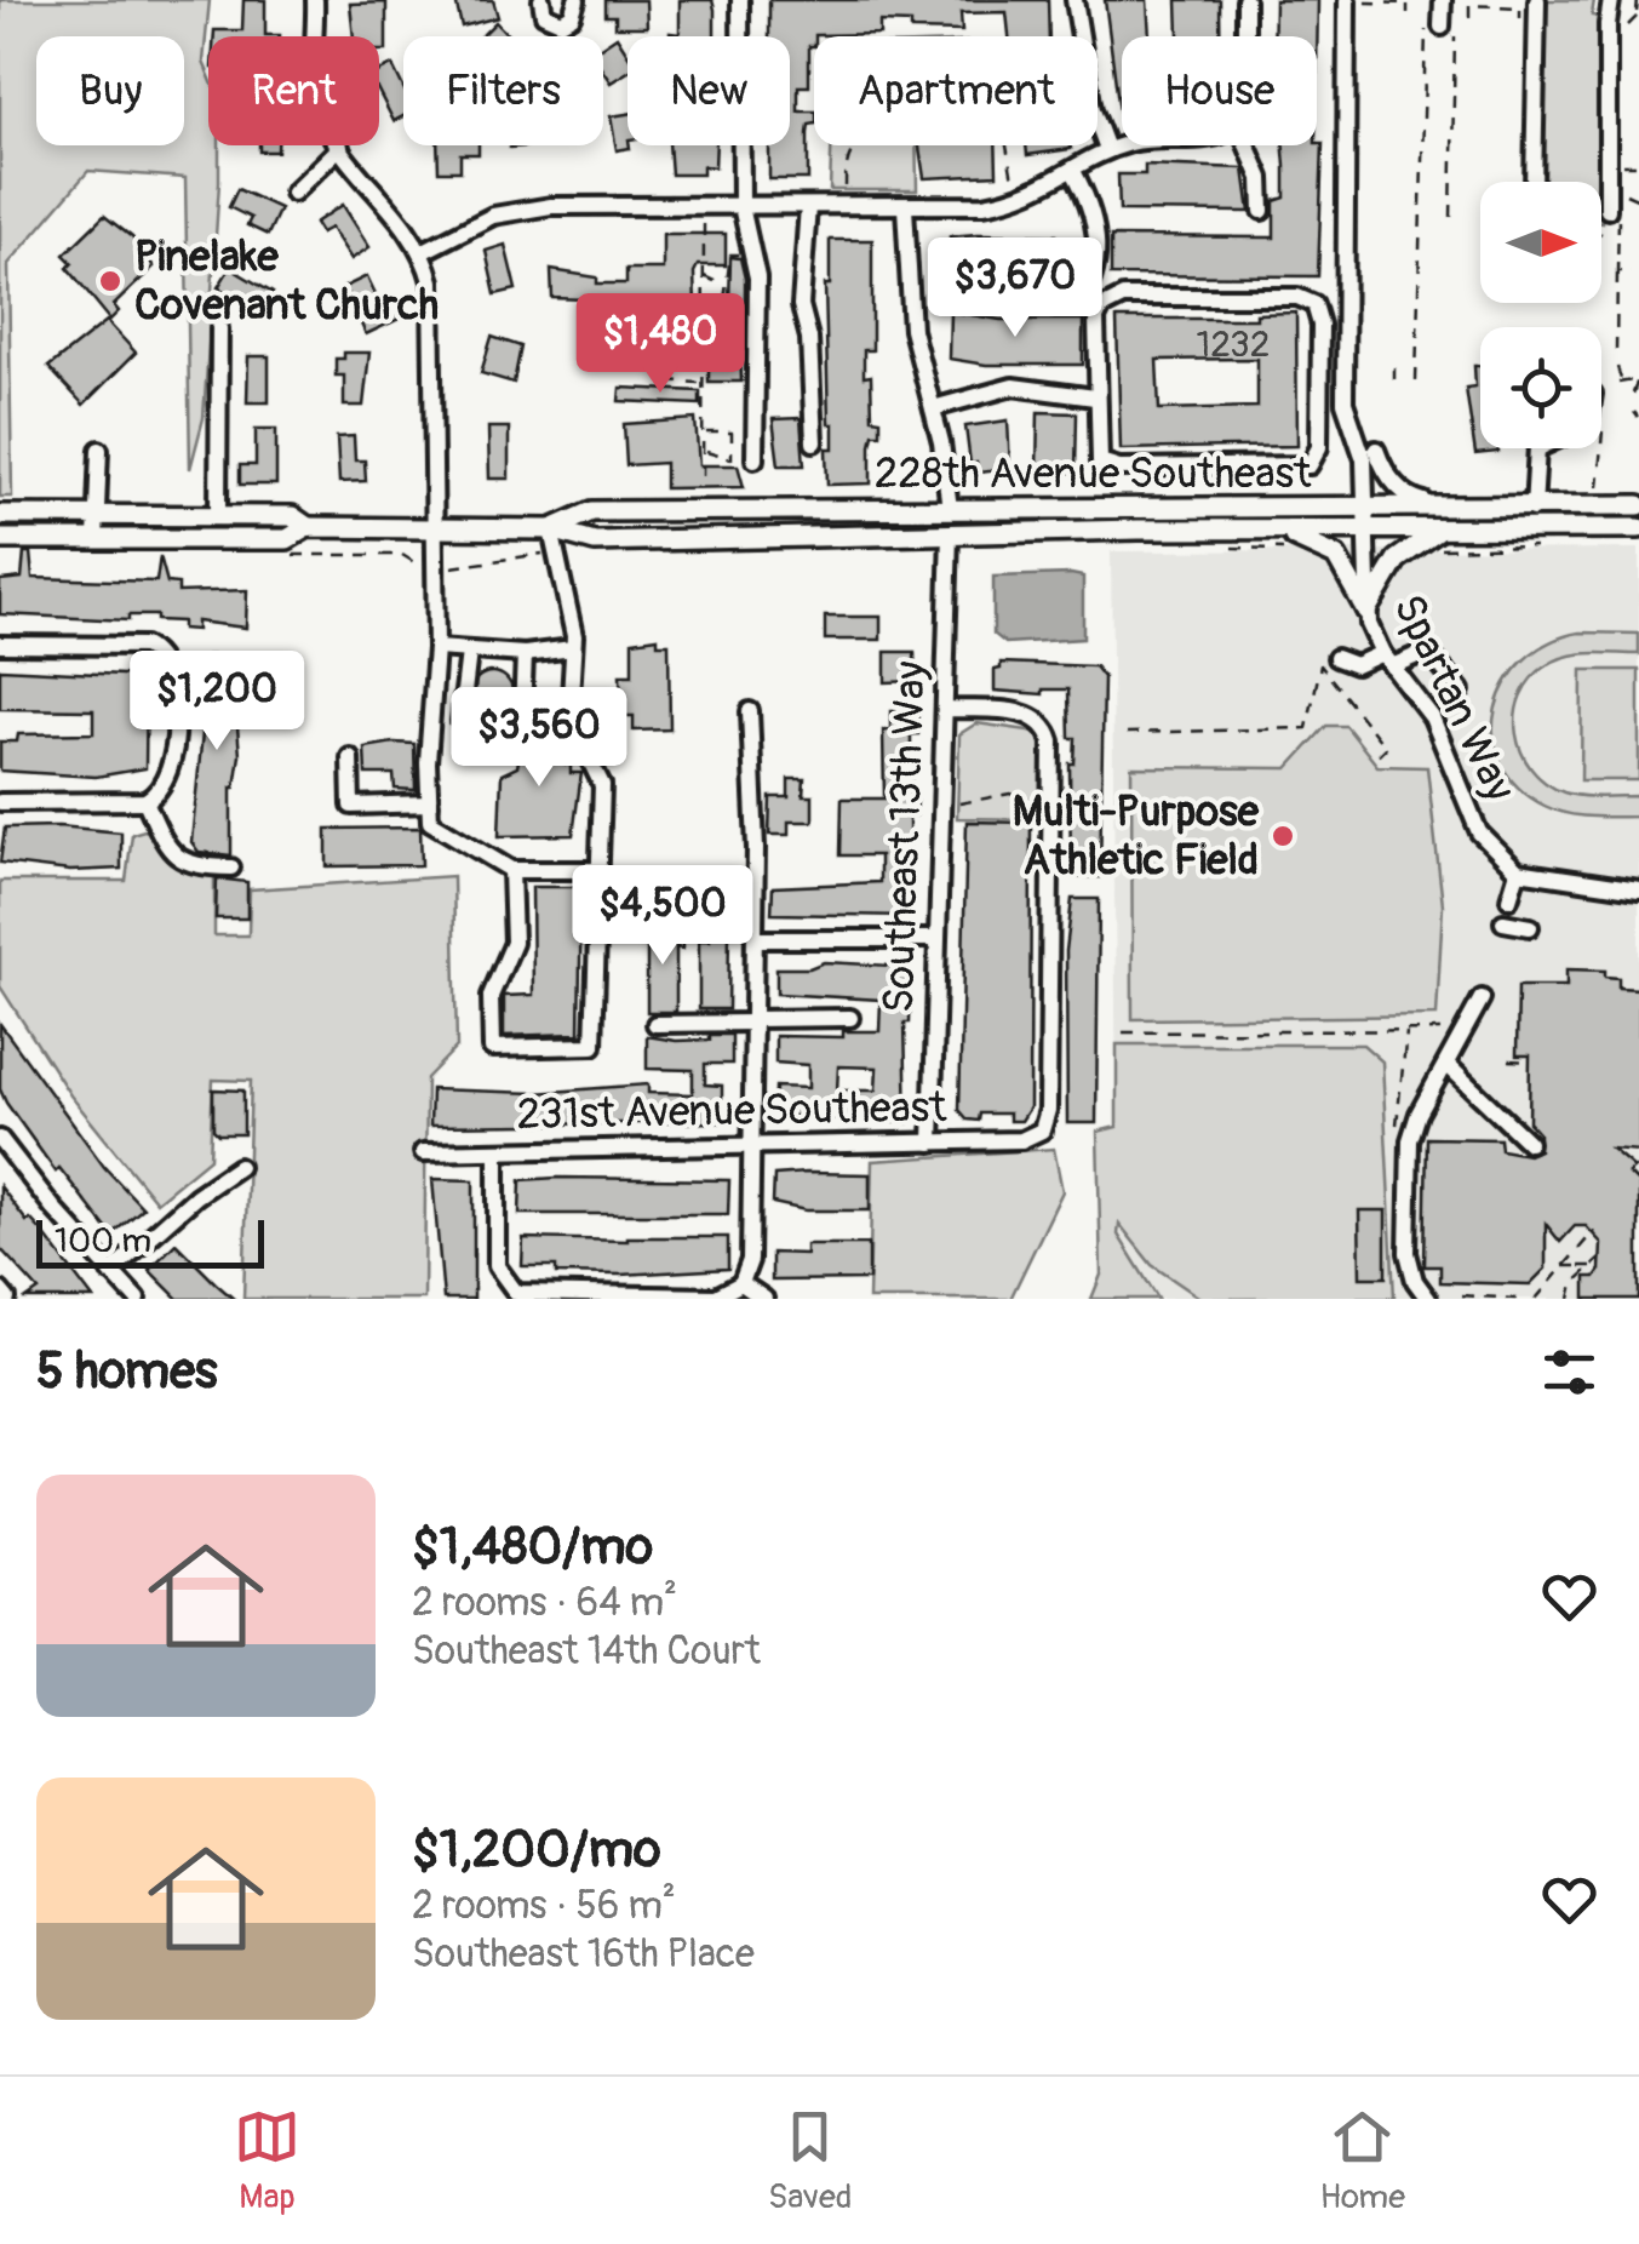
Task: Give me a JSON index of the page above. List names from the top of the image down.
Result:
{
  "streets": {
    "main road": ["228th Avenue Southeast"],
    "street": ["Spartan Way", "Southeast 13th Way", "231st Avenue Southeast"]
  },
  "crossings": [
    ["228th Avenue Southeast", "Spartan Way"],
    ["228th Avenue Southeast", "Southeast 13th Way"],
    ["Southeast 13th Way", "231st Avenue Southeast"]
  ],
  "places": ["Pinelake Covenant Church", "Multi-Purpose Athletic Field"],
  "house_numbers": ["1232"],
  "scale_bar": "100 m",
  "north": "right",
  "page": {
    "chip": [
      "Buy",
      "Rent",
      "Filters",
      "New",
      "Apartment",
      "House"
    ],
    "price": [
      "$3,670",
      "$1,480",
      "$1,200",
      "$3,560",
      "$4,500"
    ],
    "scale": "100 m",
    "heading": "5 homes",
    "list": [
      {
        "name": "$1,480/mo",
        "note": "2 rooms · 64 m² · Southeast 14th Court"
      },
      {
        "name": "$1,200/mo",
        "note": "2 rooms · 56 m² · Southeast 16th Place"
      }
    ],
    "tabs": ["Map", "Saved", "Home"]
  }
}
